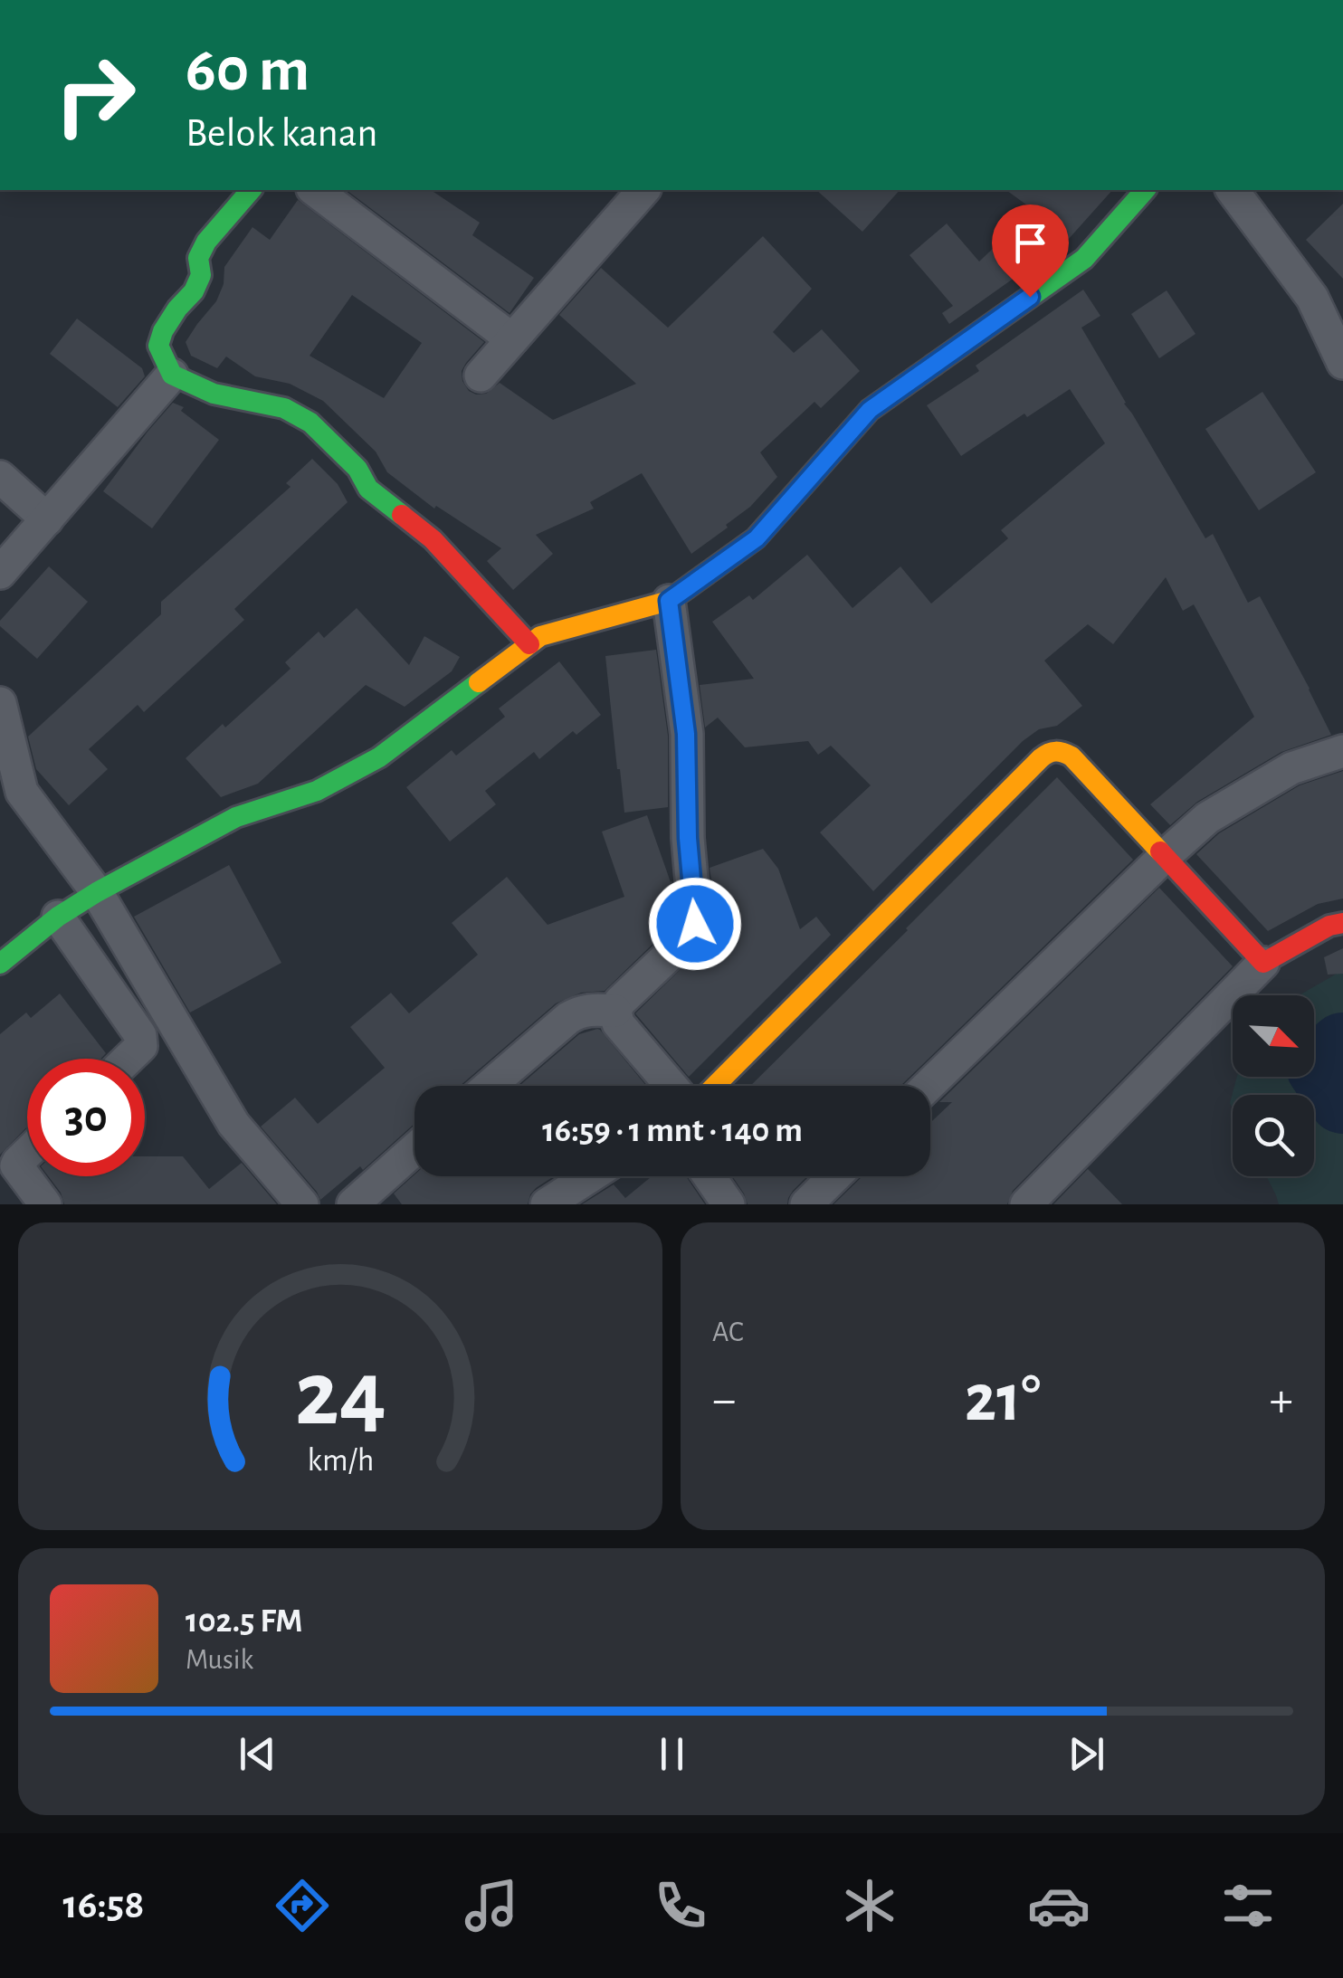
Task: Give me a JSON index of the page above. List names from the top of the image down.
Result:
{
  "north": "bottom right",
  "page": {
    "turn": ["60 m", "Belok kanan"],
    "limit": "30",
    "trip": "16:59 · 1 mnt · 140 m",
    "tile": "AC",
    "heat": ["−", "21°", "+"],
    "song": ["102.5 FM", "Musik"],
    "tabs": "16:58",
    "gauge": ["24", "km/h"]
  }
}
